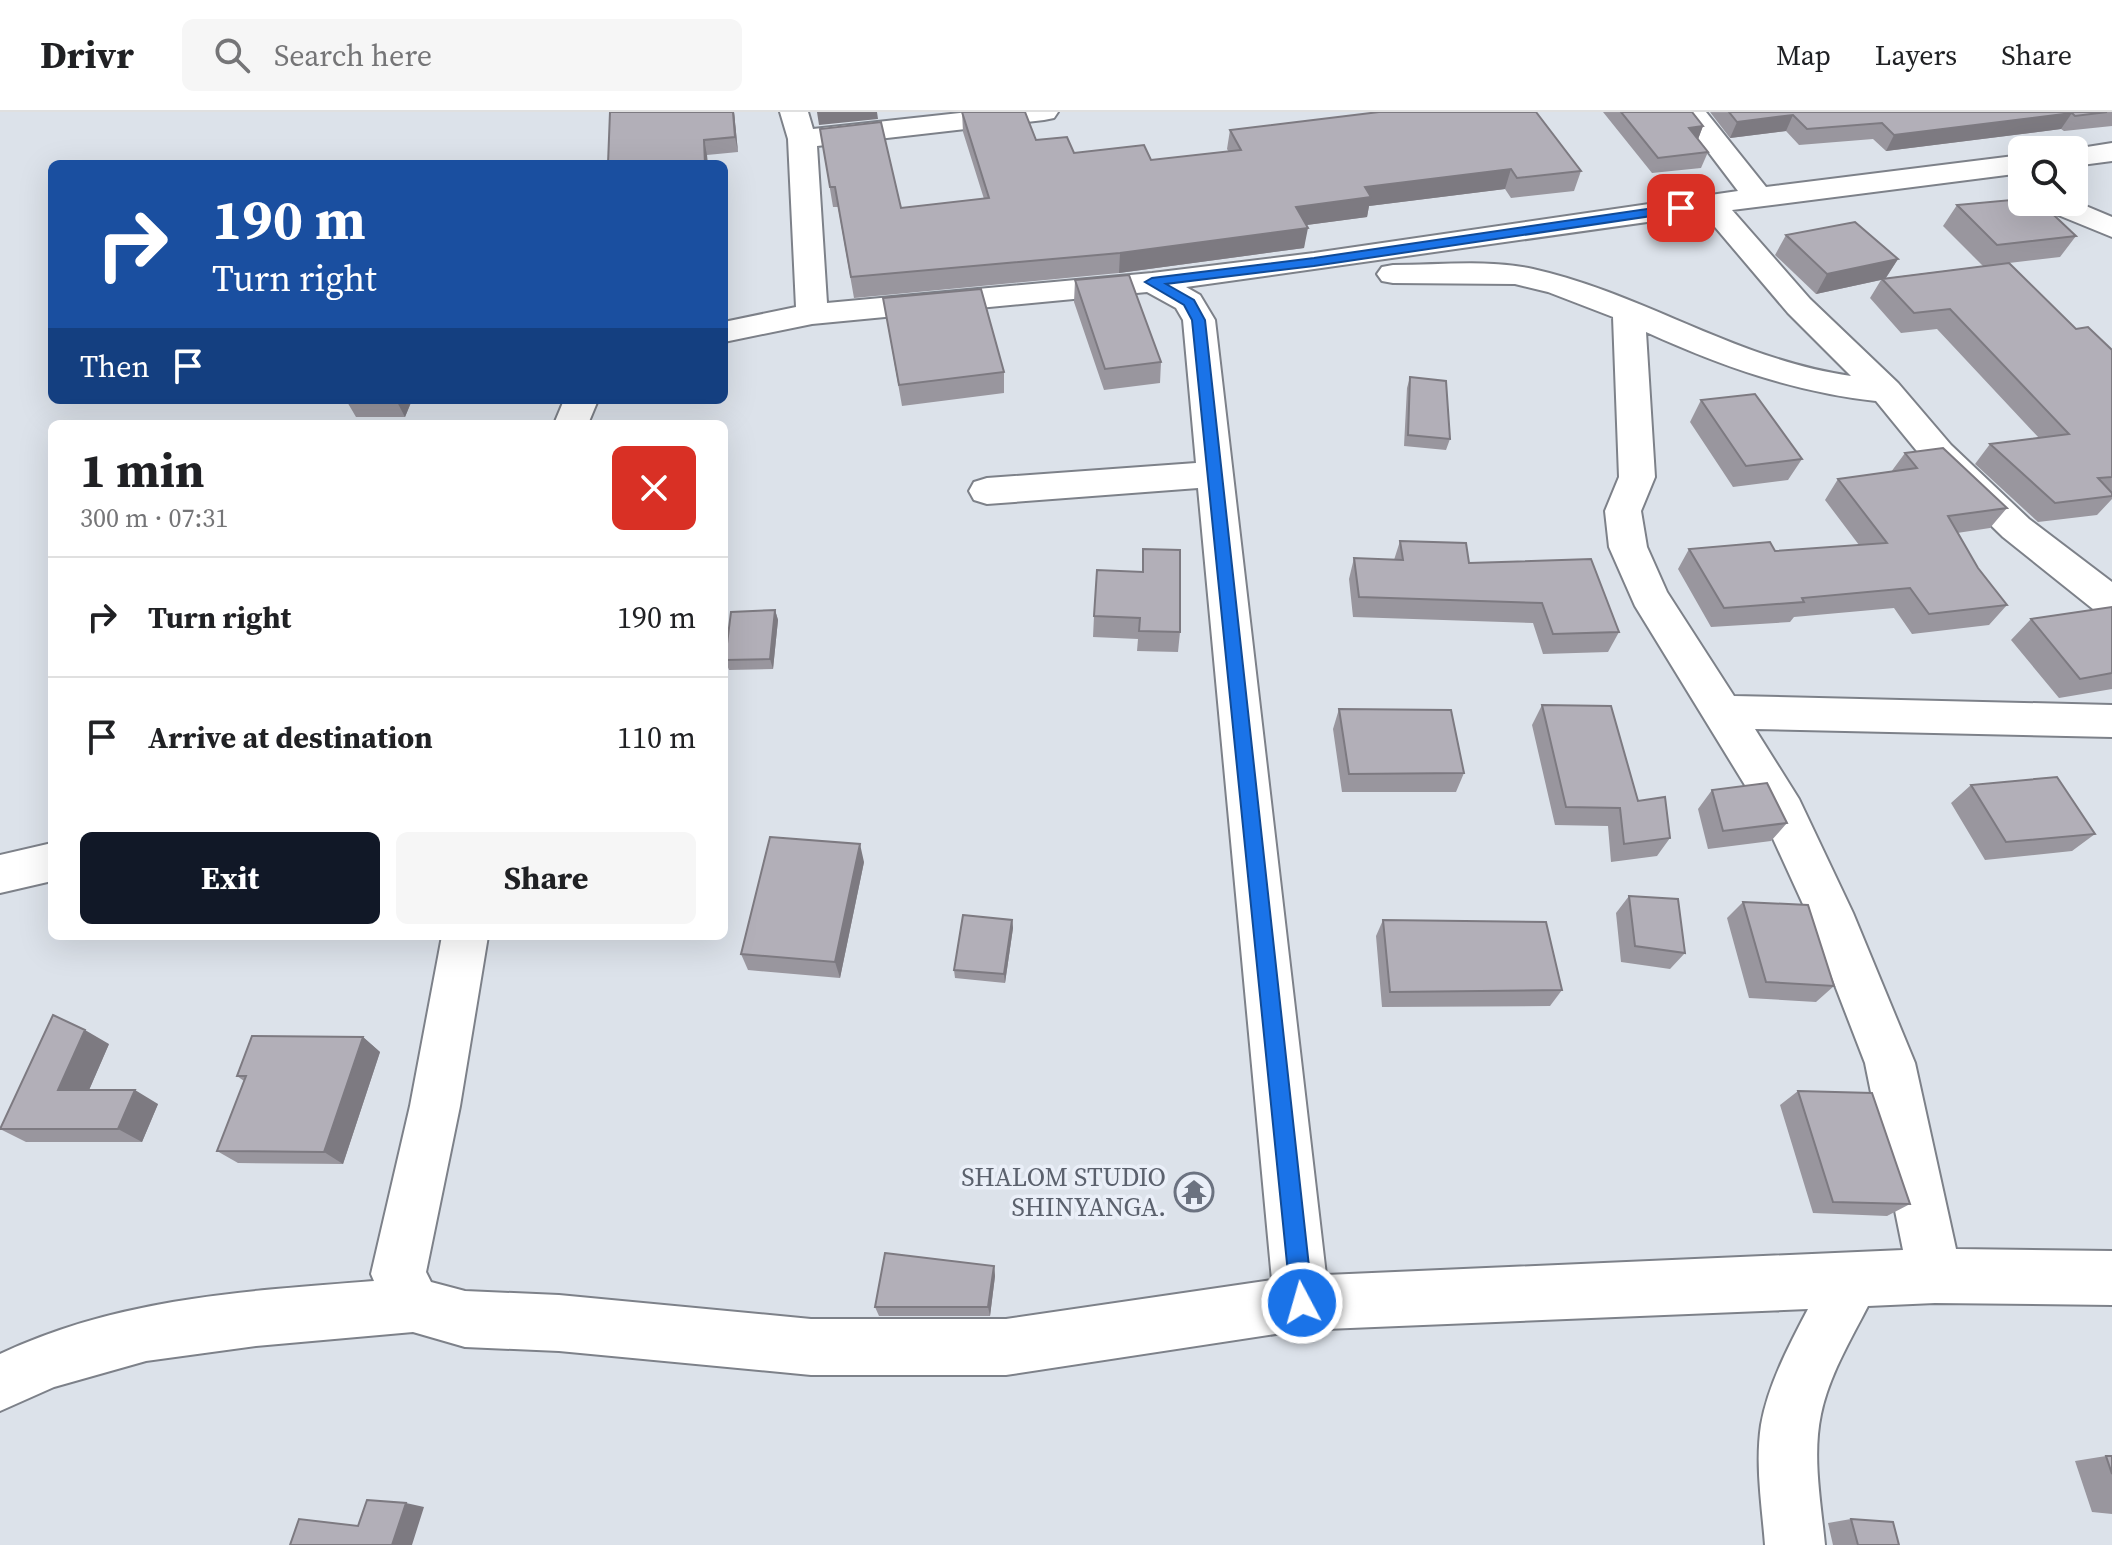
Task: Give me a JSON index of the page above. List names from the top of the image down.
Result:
{
  "places": {
    "temple": ["SHALOM STUDIO SHINYANGA."]
  },
  "page": {
    "header": "Drivr",
    "search": "Search here",
    "nav": ["Map", "Layers", "Share"],
    "turn": ["190 m", "Turn right"],
    "then": "Then",
    "heading": ["1 min", "300 m · 07:31"],
    "list": [
      {
        "name": "Turn right",
        "value": "190 m"
      },
      {
        "name": "Arrive at destination",
        "value": "110 m"
      }
    ],
    "buttons": ["Exit", "Share"]
  }
}
